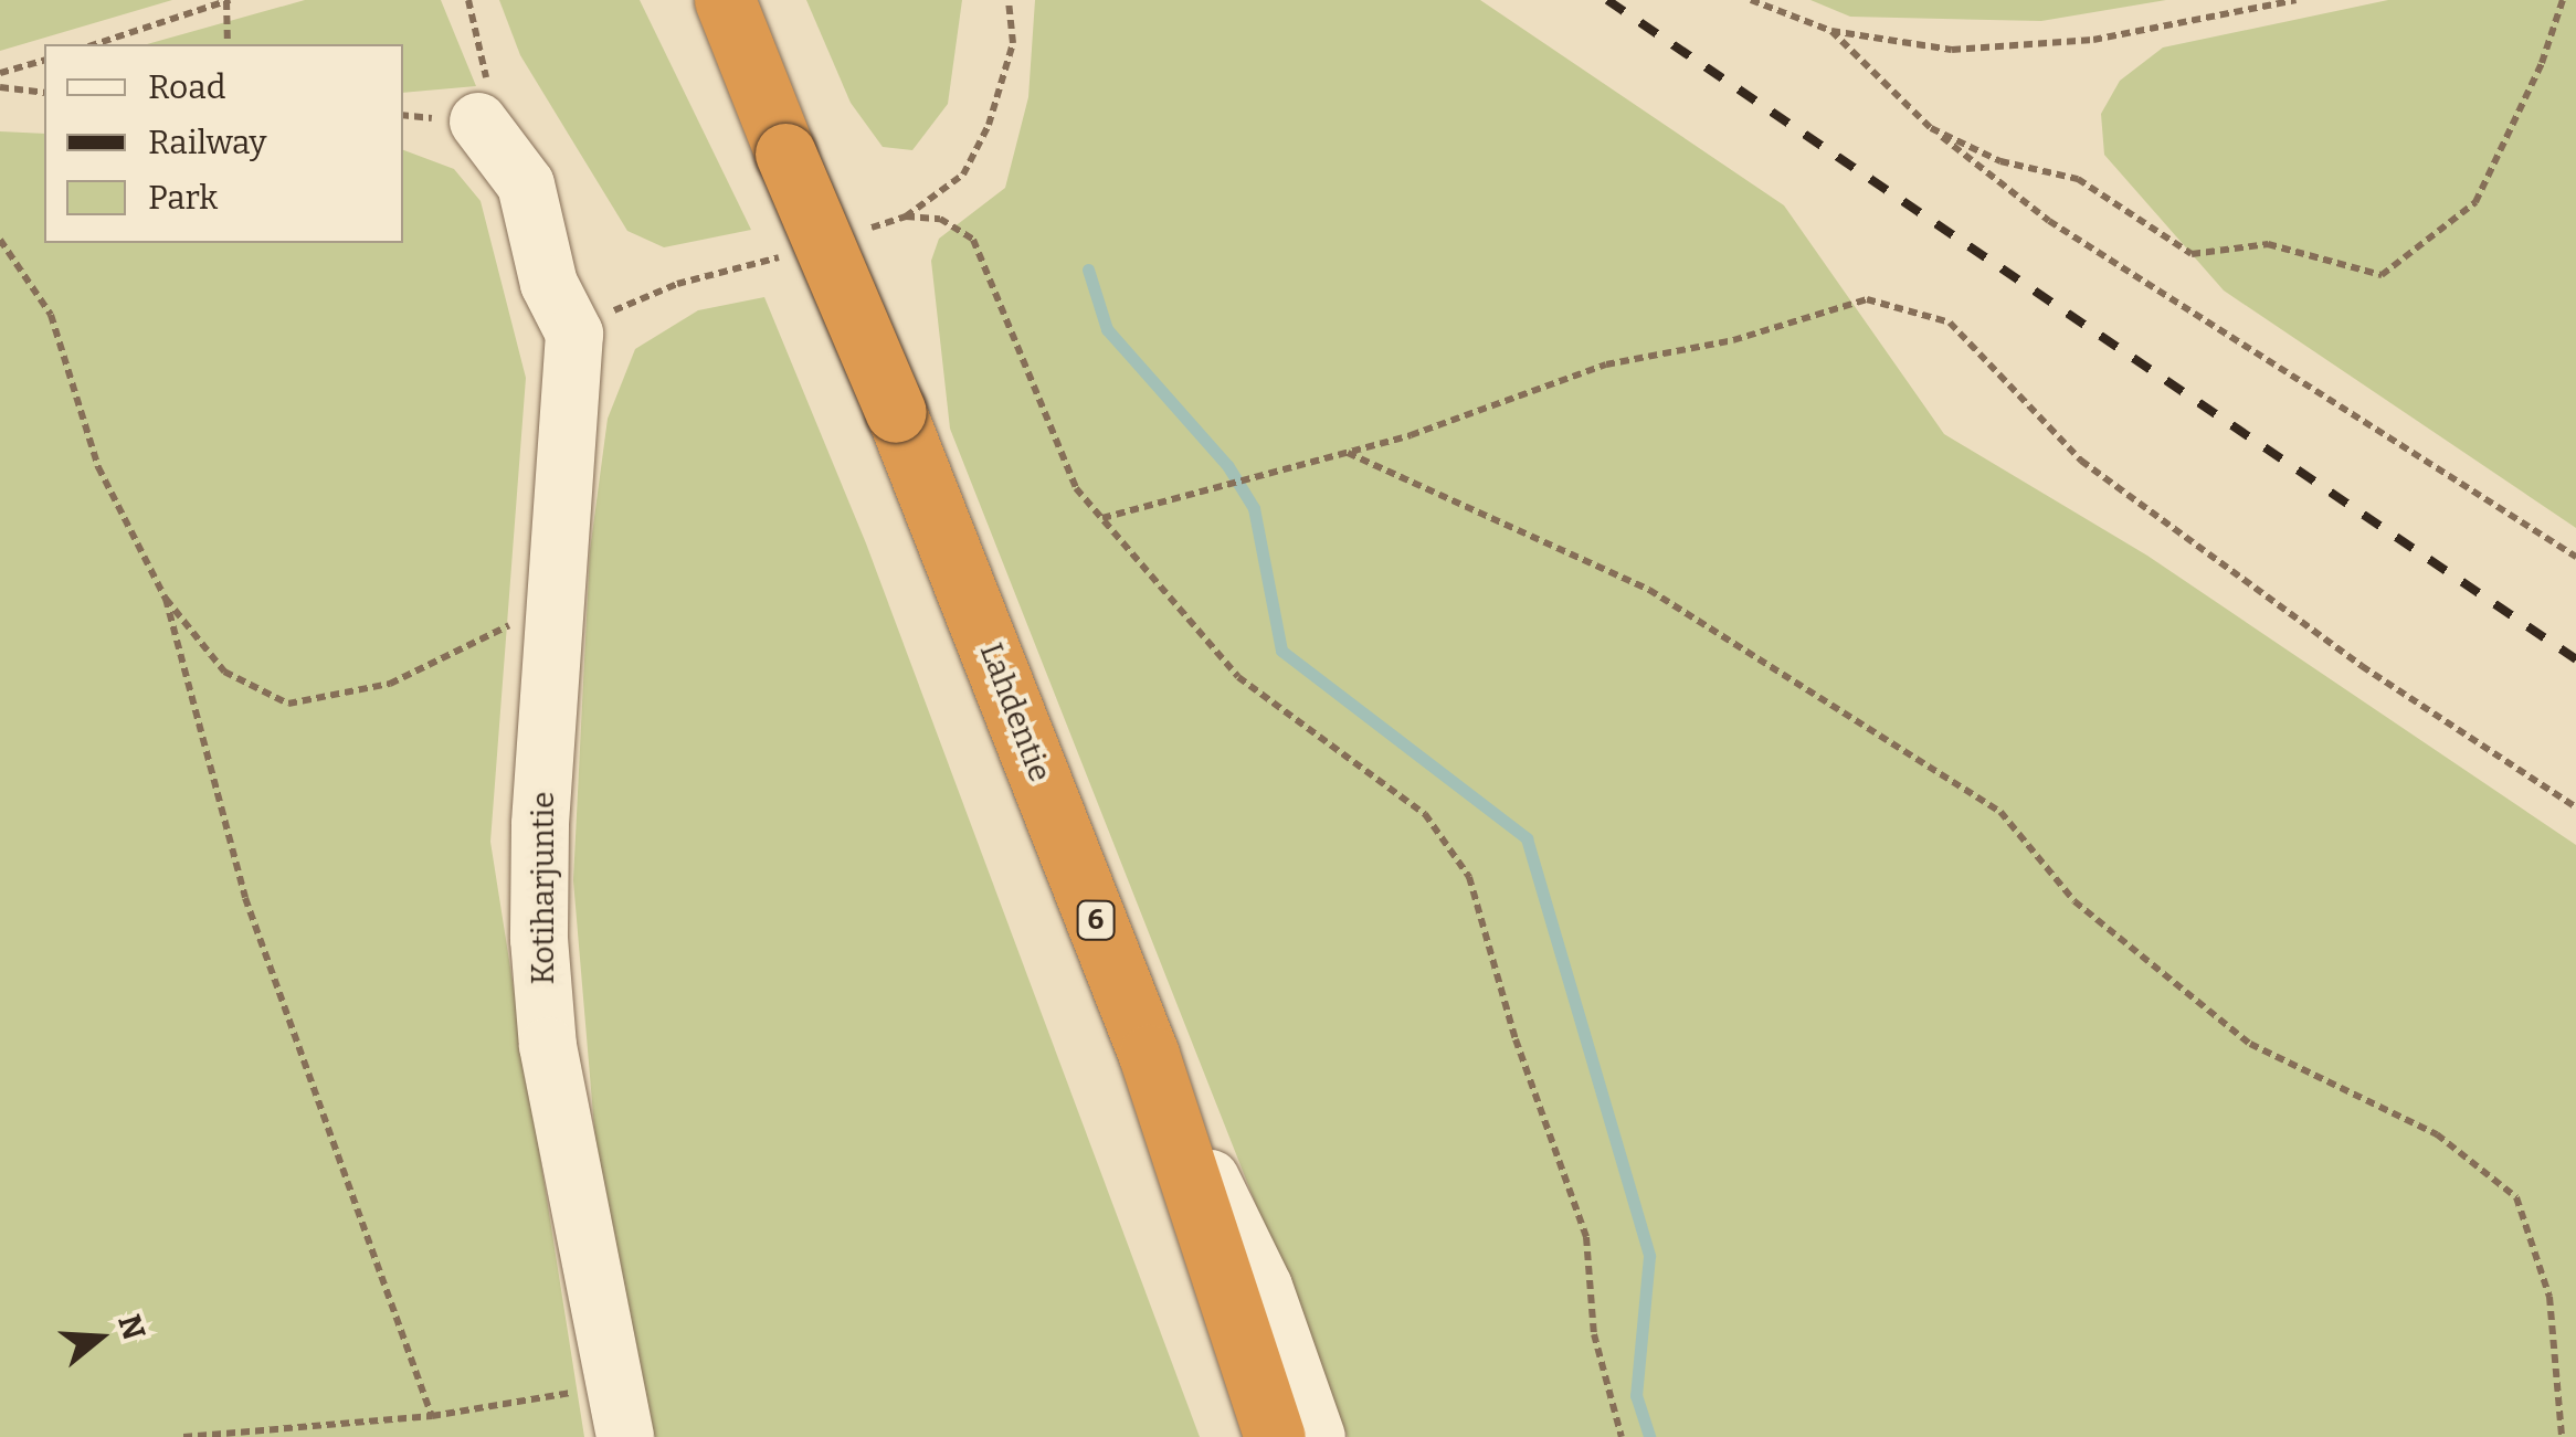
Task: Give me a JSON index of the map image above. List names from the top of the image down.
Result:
{
  "streets": {
    "highway": ["Lahdentie", "6"],
    "street": ["Kotiharjuntie"]
  },
  "legend": ["Road", "Railway", "Park"],
  "north": "right"
}
